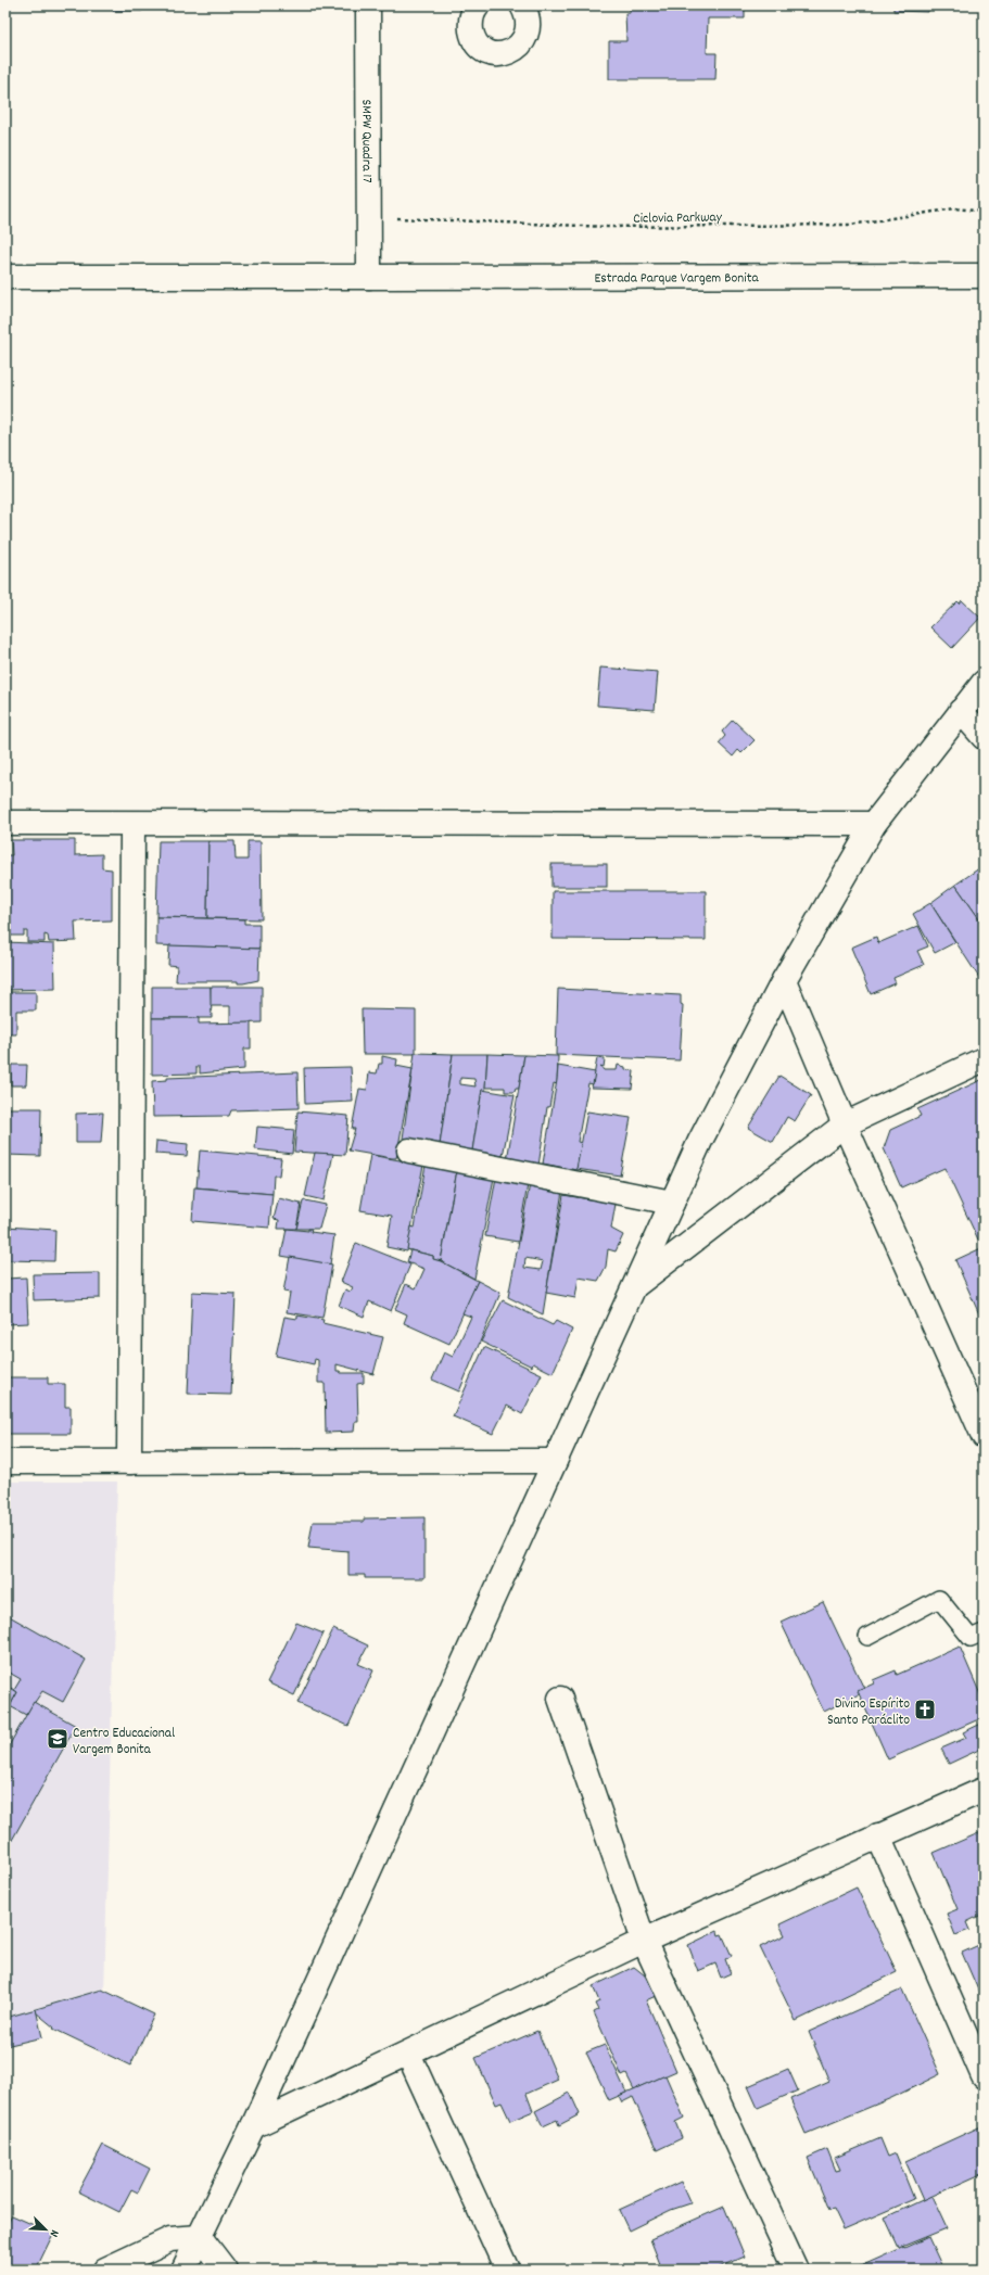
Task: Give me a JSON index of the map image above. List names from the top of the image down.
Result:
{
  "streets": {
    "street": ["SMPW Quadra 17", "Estrada Parque Vargem Bonita"],
    "path": ["Ciclovia Parkway"]
  },
  "crossings": [
    ["SMPW Quadra 17", "Ciclovia Parkway"],
    ["SMPW Quadra 17", "Estrada Parque Vargem Bonita"]
  ],
  "places": {
    "church": ["Divino Espírito Santo Paráclito"],
    "school or university": ["Centro Educacional Vargem Bonita"]
  },
  "north": "bottom right"
}
